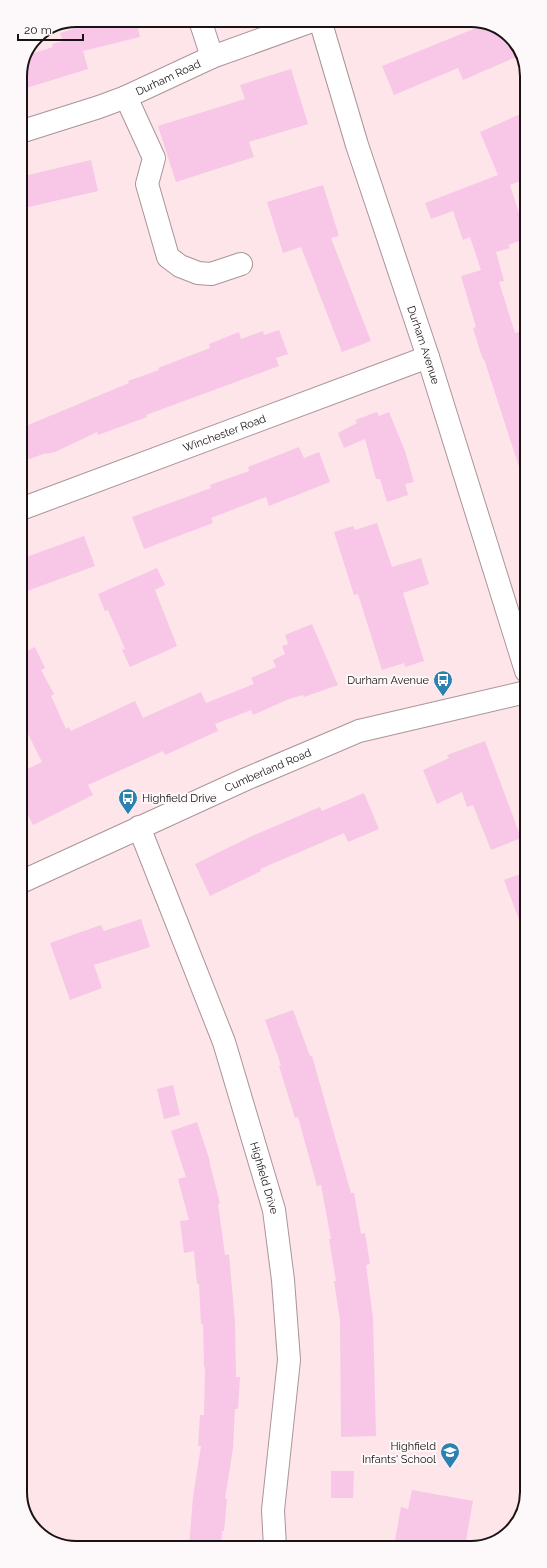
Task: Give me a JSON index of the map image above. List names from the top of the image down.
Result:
{
  "streets": {
    "street": [
      "Durham Road",
      "Durham Avenue",
      "Winchester Road",
      "Cumberland Road",
      "Highfield Drive"
    ]
  },
  "crossings": [
    ["Durham Avenue", "Winchester Road"],
    ["Cumberland Road", "Highfield Drive"]
  ],
  "places": {
    "bus stop": ["Durham Avenue", "Highfield Drive"],
    "school or university": ["Highfield Infants' School"]
  },
  "scale_bar": "20 m"
}
